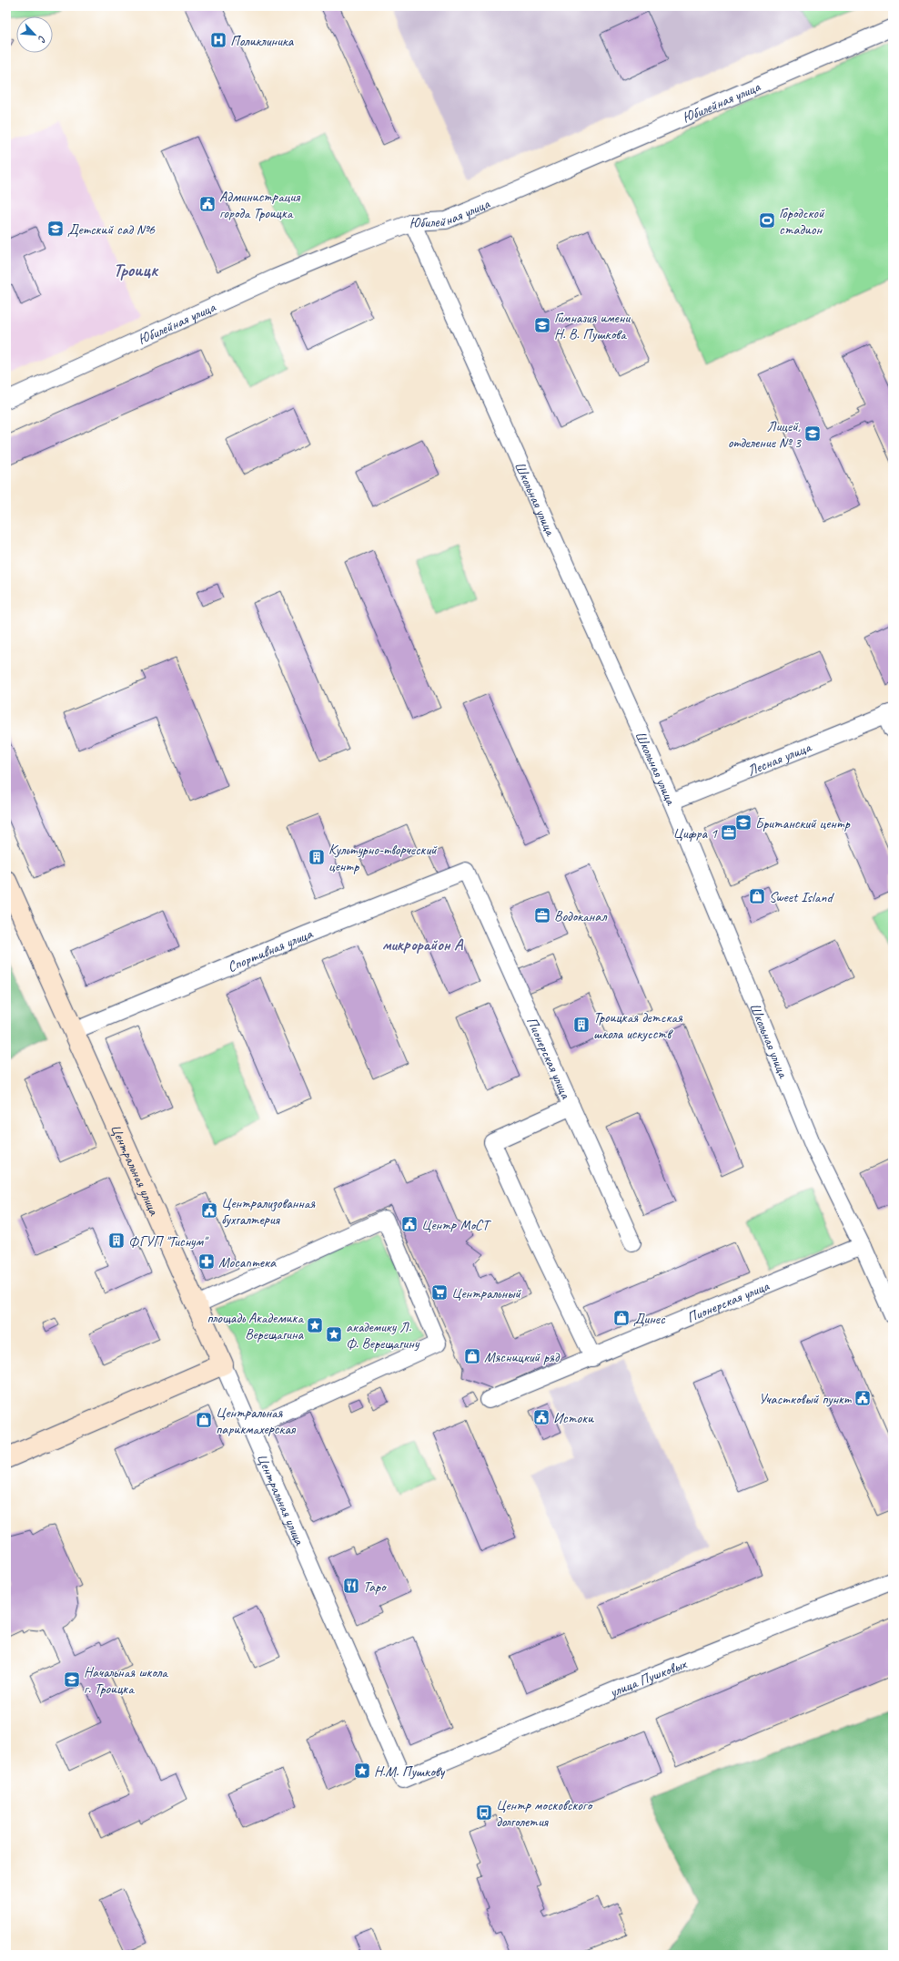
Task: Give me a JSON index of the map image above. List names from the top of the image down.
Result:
{
  "streets": {
    "main road": ["Центральная улица"],
    "street": [
      "Юбилейная улица",
      "Школьная улица",
      "Лесная улица",
      "Спортивная улица",
      "Пионерская улица",
      "улица Пушковых"
    ]
  },
  "crossings": [
    ["Юбилейная улица", "Школьная улица"],
    ["Школьная улица", "Лесная улица"],
    ["Школьная улица", "Пионерская улица"],
    ["Спортивная улица", "Пионерская улица"],
    ["Спортивная улица", "Центральная улица"],
    ["Центральная улица", "улица Пушковых"]
  ],
  "districts": ["Троицк", "микрорайон А"],
  "places": {
    "hospital": ["Поликлиника"],
    "public building": [
      "Администрация города Троицка",
      "Централизованная бухгалтерия",
      "Центр МоСТ",
      "Участковый пункт",
      "Истоки"
    ],
    "sports": ["Городской стадион"],
    "school or university": [
      "Детский сад №6",
      "Гимназия имени Н. В. Пушкова",
      "Лицей, отделение № 3",
      "Британский центр",
      "Начальная школа г. Троицка"
    ],
    "office": ["Цифра 1", "Водоканал"],
    "building": ["Культурно-творческий центр", "Троицкая детская школа искусств", "ФГУП \"Тиснум\""],
    "shop": [
      "Sweet Island",
      "Динес",
      "Мясницкий ряд",
      "Центральная парикмахерская"
    ],
    "pharmacy": ["Мосаптека"],
    "supermarket": ["Центральный"],
    "place": ["площадь Академика Верещагина", "академику Л. Ф. Верещагину", "Н.М. Пушкову"],
    "restaurant": ["Таро"],
    "bus stop": ["Центр московского долголетия"]
  },
  "north": "bottom right"
}
